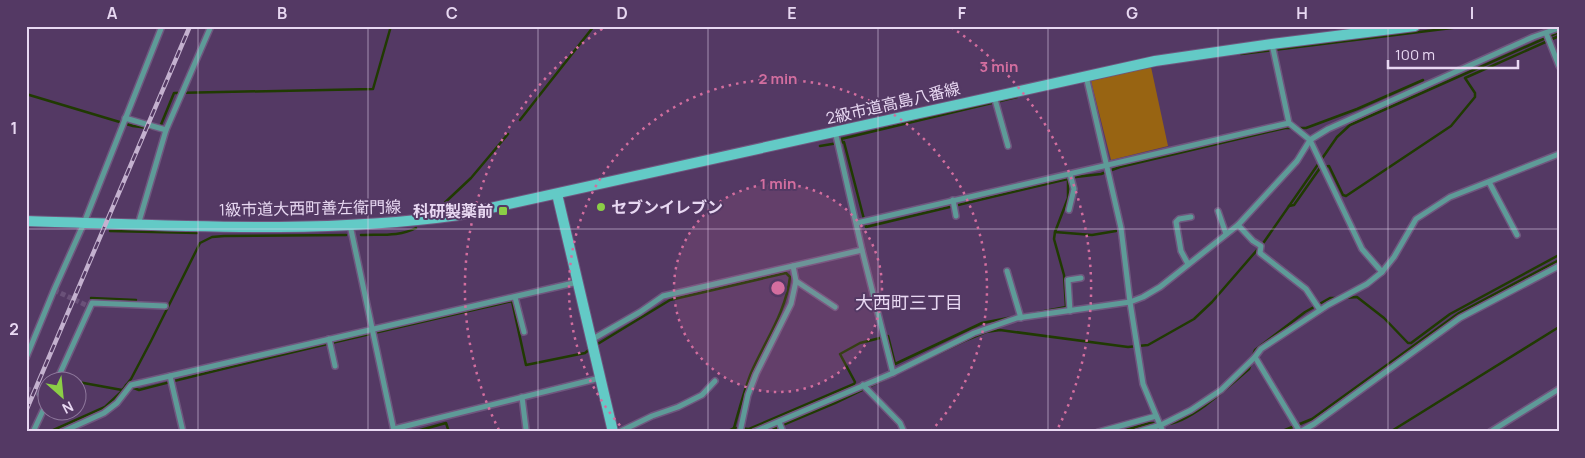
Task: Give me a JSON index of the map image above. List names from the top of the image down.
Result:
{
  "streets": {
    "street": ["2級市道高島八番線", "1級市道大西町善左衛門線"]
  },
  "crossings": [
    ["2級市道高島八番線", "1級市道大西町善左衛門線"]
  ],
  "districts": ["大西町三丁目"],
  "places": {
    "other": ["セブンイレブン"],
    "transit": ["科研製薬前"]
  },
  "scale_bar": "100 m",
  "north": "bottom right",
  "grid": {
    "columns": [
      "A",
      "B",
      "C",
      "D",
      "E",
      "F",
      "G",
      "H",
      "I"
    ],
    "rows": ["1", "2"]
  },
  "rings": ["3 min", "2 min", "1 min"]
}
